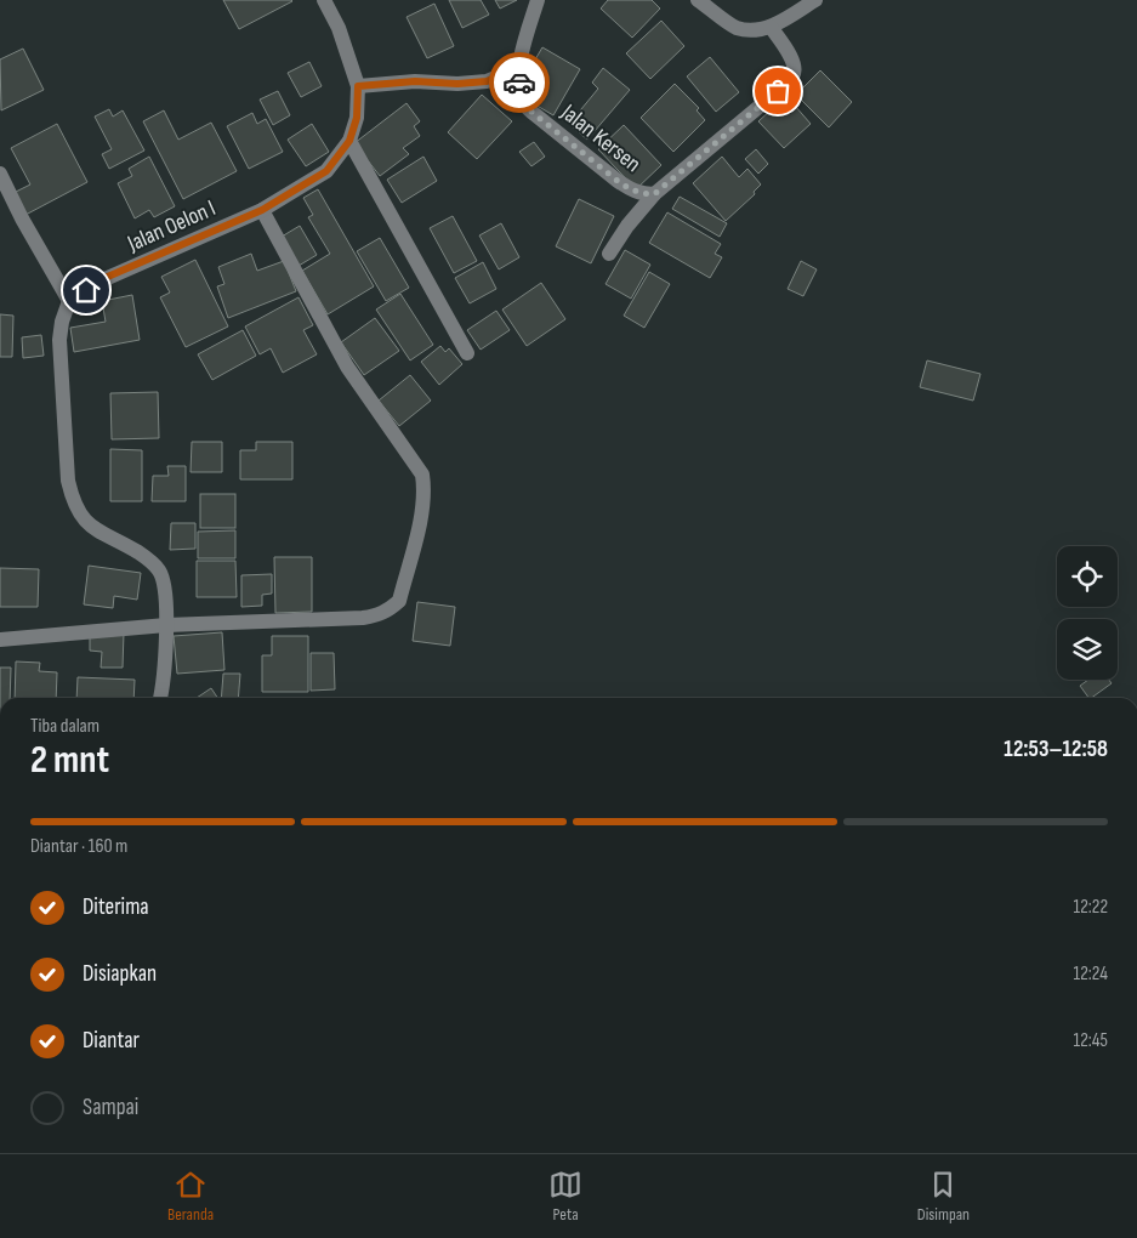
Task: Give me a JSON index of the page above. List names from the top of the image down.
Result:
{
  "streets": {
    "street": ["Jalan Kersen", "Jalan Oelon I"]
  },
  "page": {
    "heading": ["2 mnt", "Tiba dalam", "12:53–12:58"],
    "bar": "Diantar · 160 m",
    "list": [
      ["Diterima", "12:22"],
      ["Disiapkan", "12:24"],
      ["Diantar", "12:45"],
      "Sampai"
    ],
    "tabs": ["Beranda", "Peta", "Disimpan"]
  }
}
